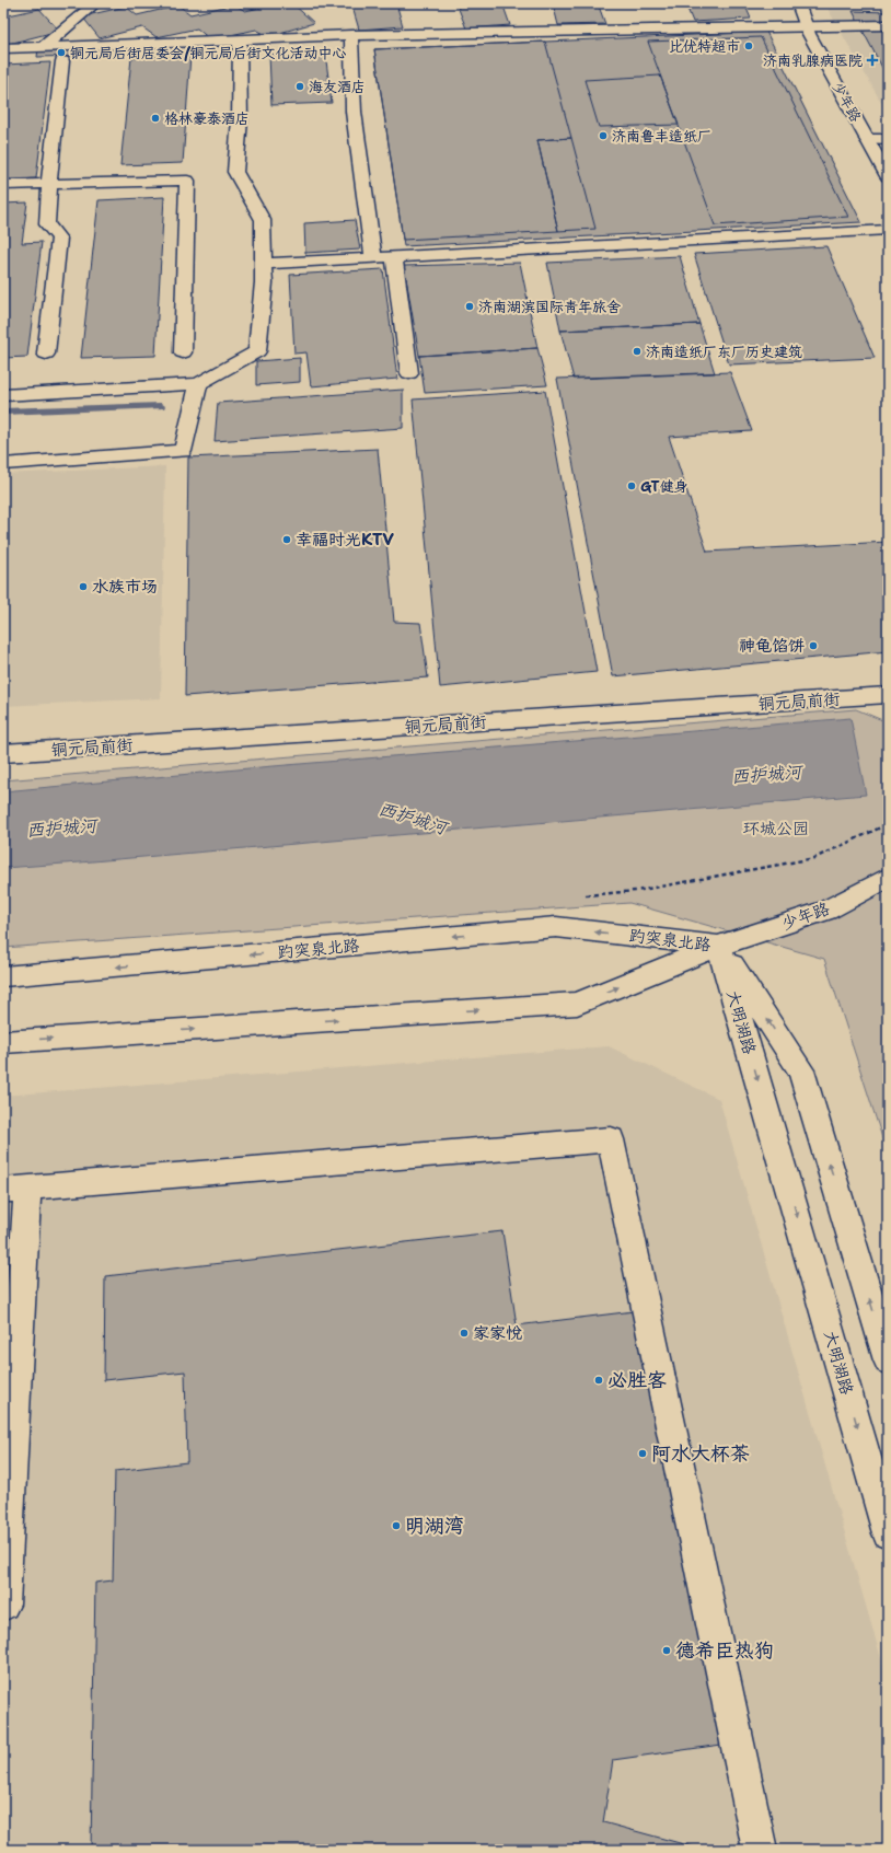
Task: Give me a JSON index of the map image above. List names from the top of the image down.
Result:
{
  "streets": {
    "street": [
      "少年路",
      "铜元局前街",
      "趵突泉北路",
      "大明湖路"
    ]
  },
  "crossings": [
    ["少年路", "趵突泉北路"],
    ["少年路", "大明湖路"],
    ["趵突泉北路", "大明湖路"]
  ],
  "water": ["西护城河"],
  "parks": ["环城公园"],
  "places": {
    "other": [
      "比优特超市",
      "铜元局后街居委会/铜元局后街文化活动中心",
      "海友酒店",
      "格林豪泰酒店",
      "济南鲁丰造纸厂",
      "济南湖滨国际青年旅舍",
      "济南造纸厂东厂历史建筑",
      "GT健身",
      "幸福时光KTV",
      "水族市场",
      "神龟馅饼",
      "家家悦",
      "必胜客",
      "阿水大杯茶",
      "明湖湾",
      "德希臣热狗"
    ],
    "health": ["济南乳腺病医院"]
  }
}
